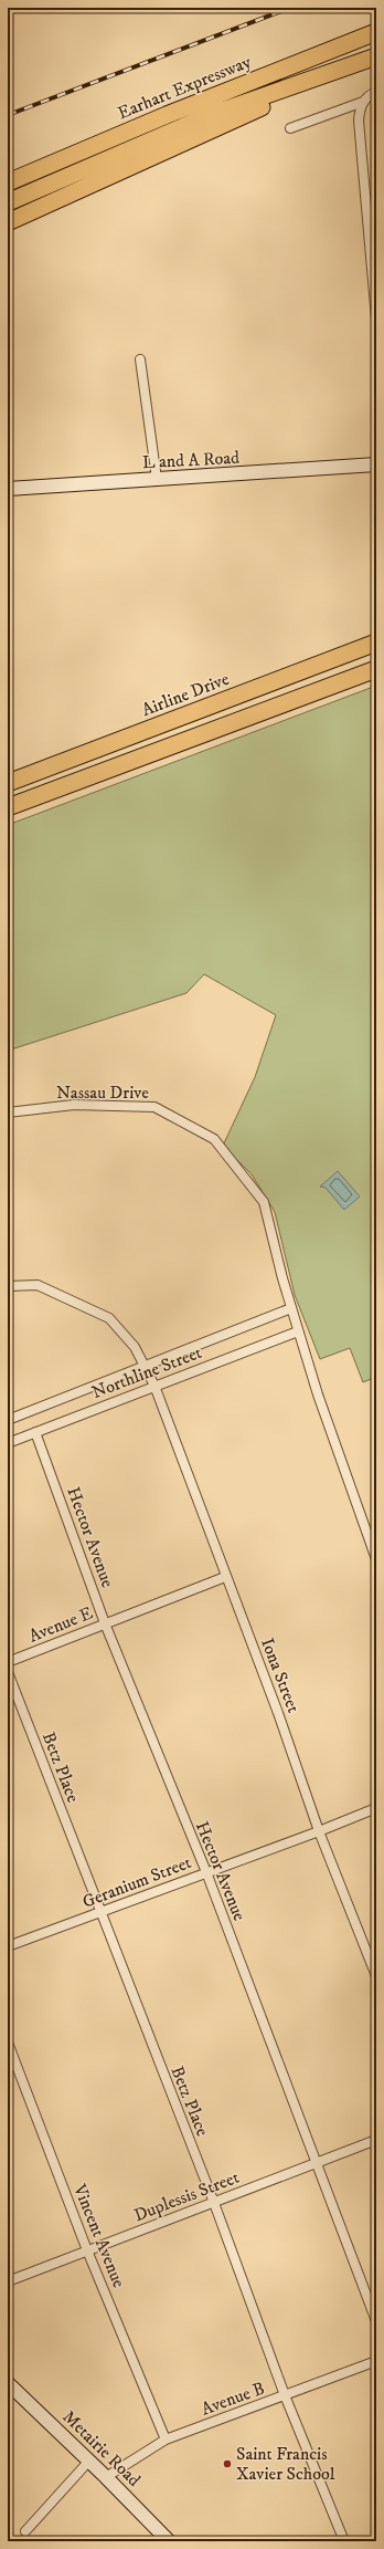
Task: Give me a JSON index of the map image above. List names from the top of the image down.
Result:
{
  "streets": {
    "highway": ["Earhart Expressway", "Airline Drive"],
    "street": [
      "L and A Road",
      "Nassau Drive",
      "Northline Street",
      "Hector Avenue",
      "Avenue E",
      "Iona Street",
      "Betz Place",
      "Geranium Street",
      "Duplessis Street",
      "Vincent Avenue",
      "Avenue B",
      "Metairie Road"
    ]
  },
  "crossings": [
    ["Nassau Drive", "Northline Street"],
    ["Northline Street", "Hector Avenue"],
    ["Northline Street", "Iona Street"],
    ["Hector Avenue", "Avenue E"],
    ["Hector Avenue", "Geranium Street"],
    ["Hector Avenue", "Duplessis Street"],
    ["Avenue E", "Iona Street"],
    ["Iona Street", "Geranium Street"],
    ["Betz Place", "Geranium Street"],
    ["Betz Place", "Duplessis Street"],
    ["Betz Place", "Avenue B"],
    ["Duplessis Street", "Vincent Avenue"],
    ["Vincent Avenue", "Avenue B"],
    ["Avenue B", "Metairie Road"]
  ],
  "places": ["Saint Francis Xavier School"]
}
